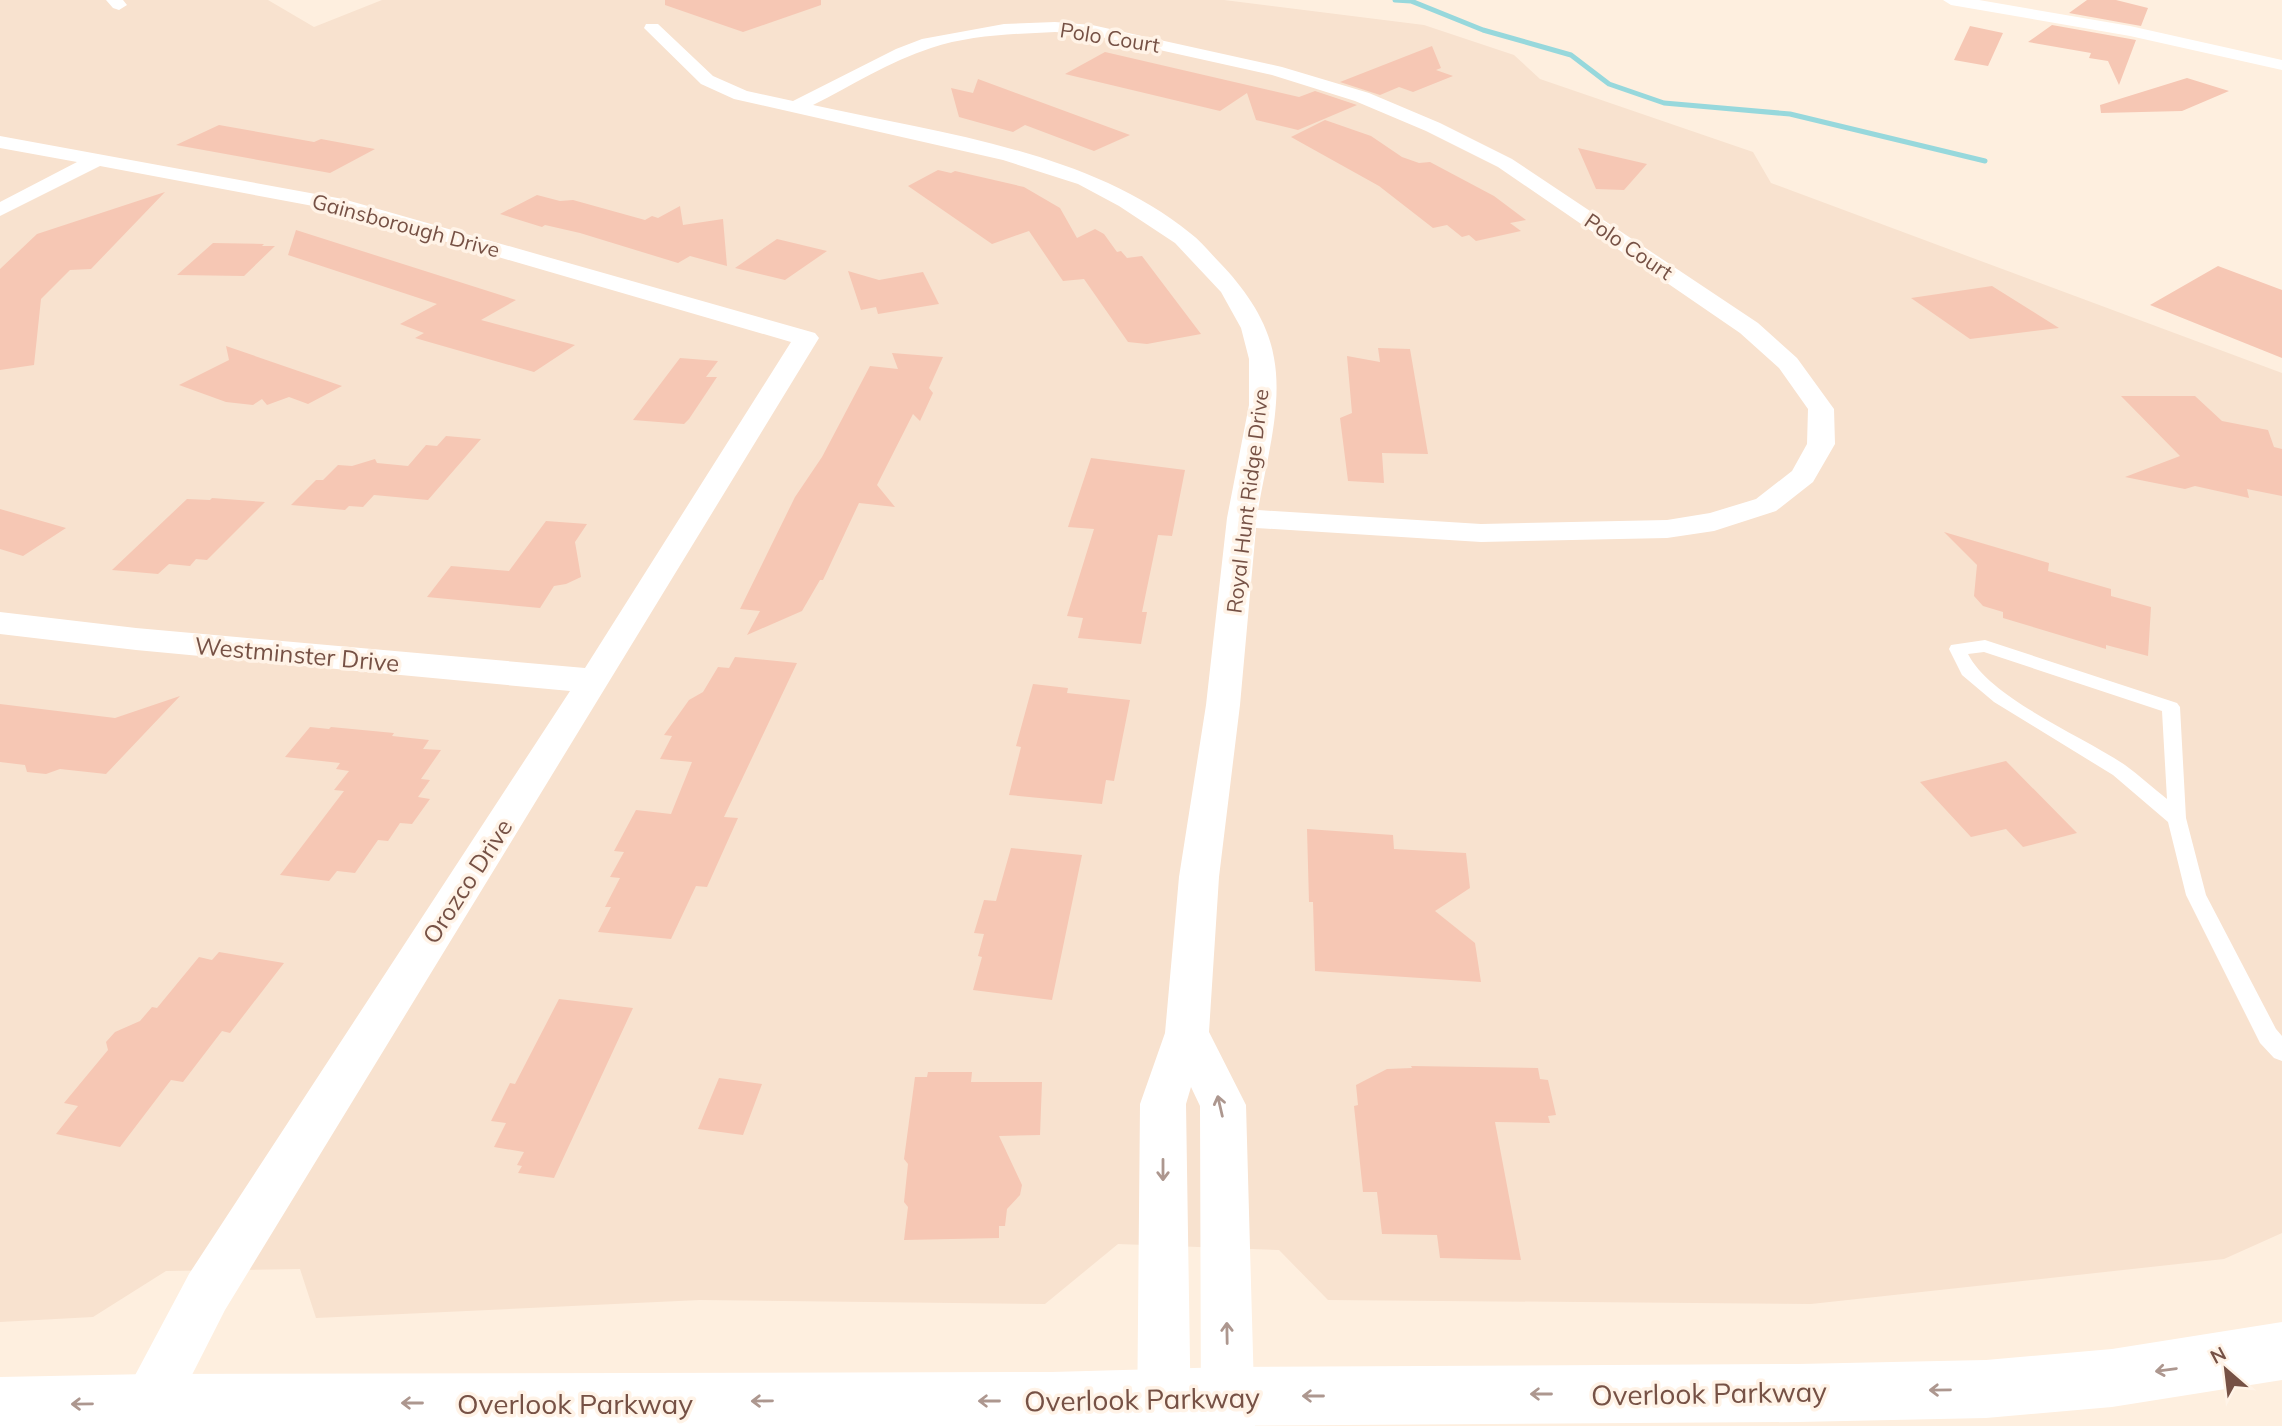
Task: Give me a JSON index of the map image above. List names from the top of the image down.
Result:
{
  "streets": {
    "street": [
      "Polo Court",
      "Gainsborough Drive",
      "Royal Hunt Ridge Drive",
      "Westminster Drive",
      "Orozco Drive",
      "Overlook Parkway"
    ]
  },
  "crossings": [
    ["Polo Court", "Royal Hunt Ridge Drive"],
    ["Gainsborough Drive", "Orozco Drive"],
    ["Royal Hunt Ridge Drive", "Overlook Parkway"],
    ["Westminster Drive", "Orozco Drive"],
    ["Orozco Drive", "Overlook Parkway"]
  ],
  "one_way": ["Overlook Parkway"],
  "north": "top left"
}
